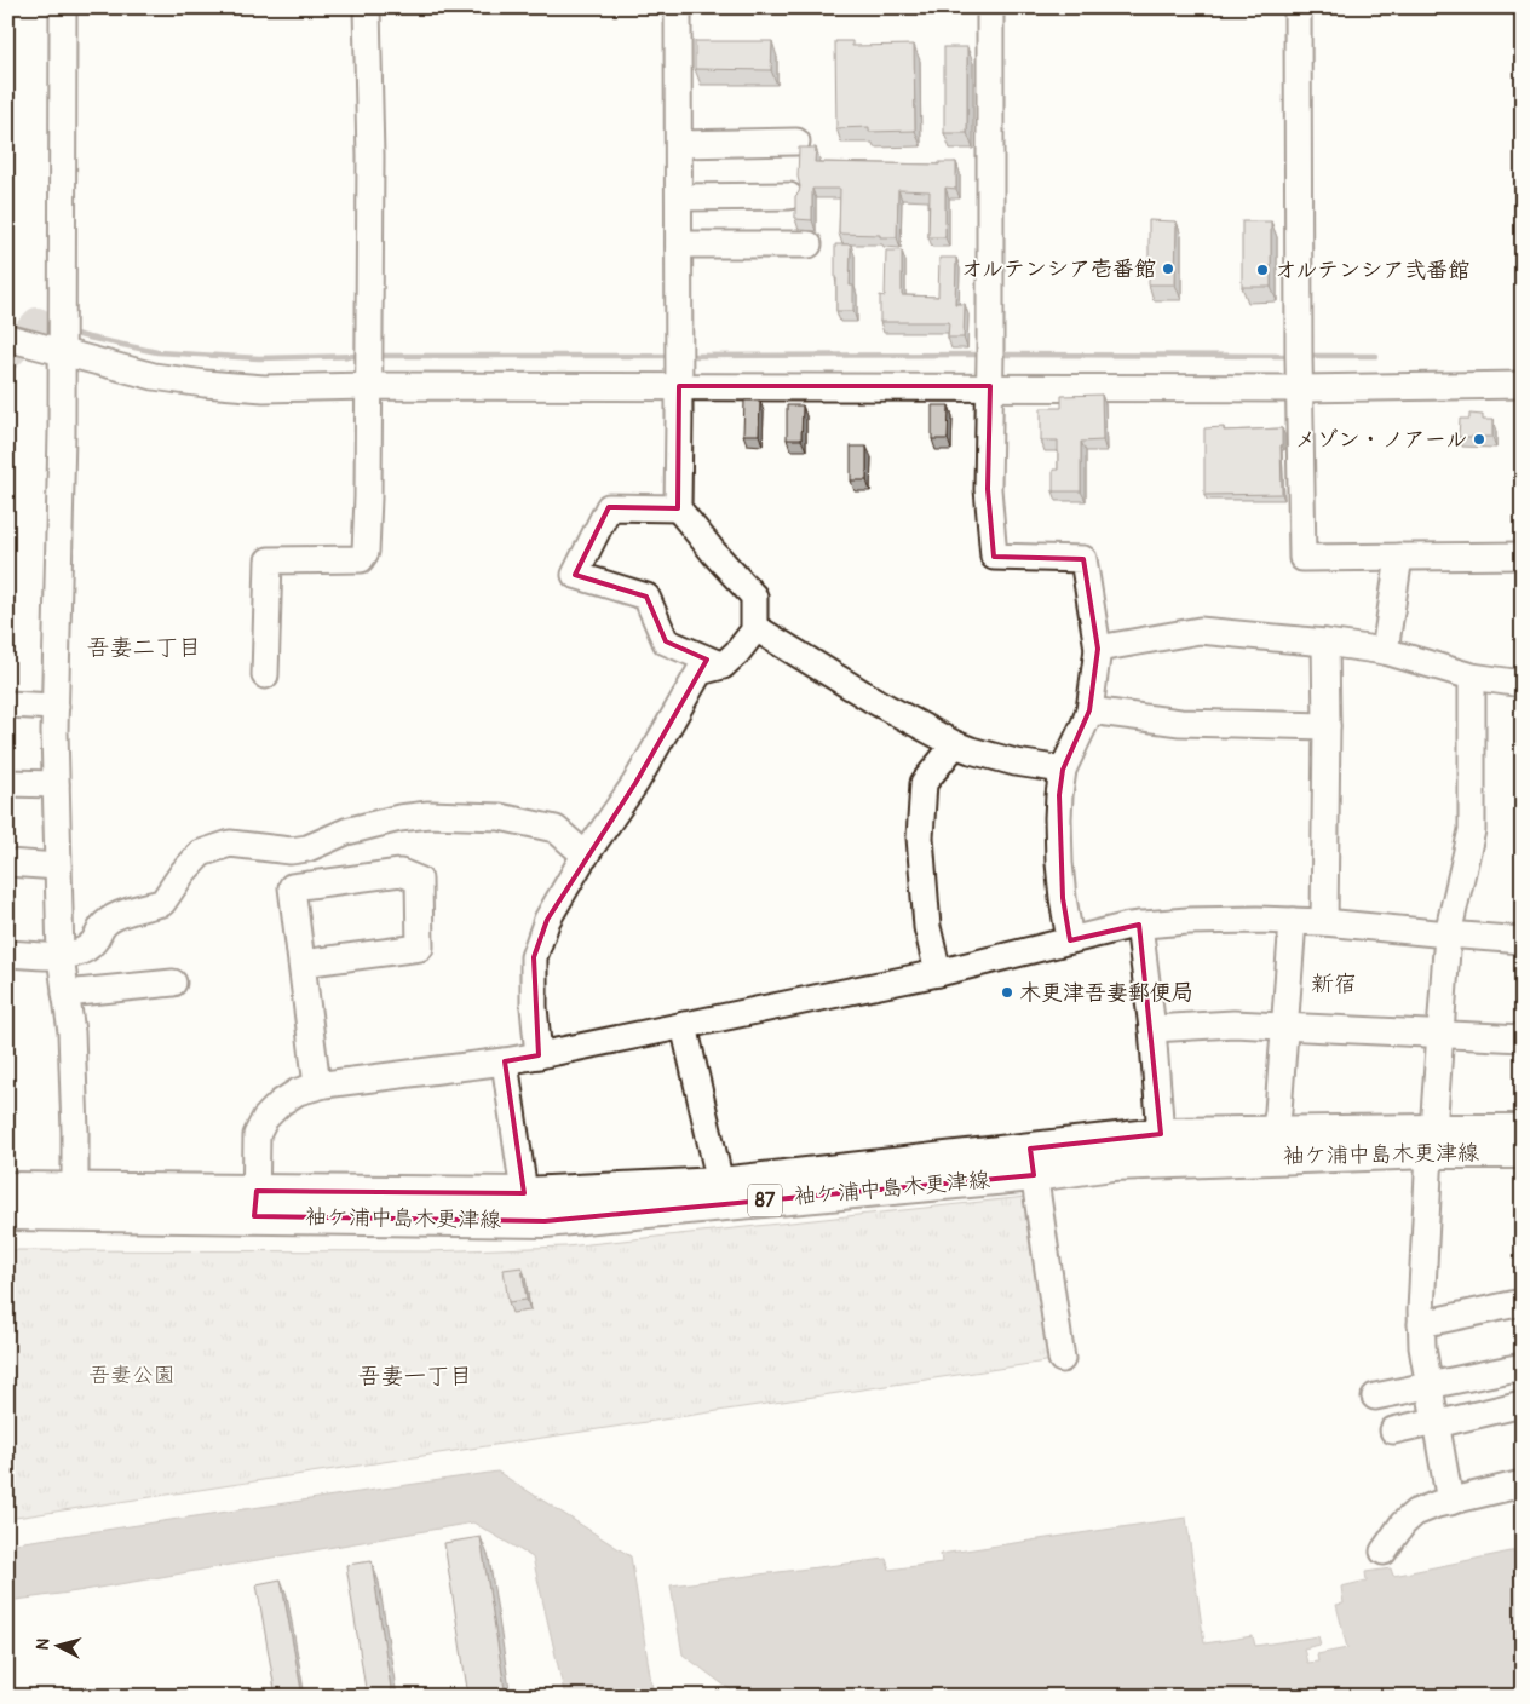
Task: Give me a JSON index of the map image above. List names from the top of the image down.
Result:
{
  "streets": {
    "main road": ["袖ケ浦中島木更津線", "87"]
  },
  "districts": ["吾妻二丁目", "新宿", "吾妻一丁目"],
  "parks": ["吾妻公園"],
  "places": [
    "オルテンシア壱番館",
    "オルテンシア弐番館",
    "メゾン・ノアール",
    "木更津吾妻郵便局"
  ],
  "north": "left"
}
